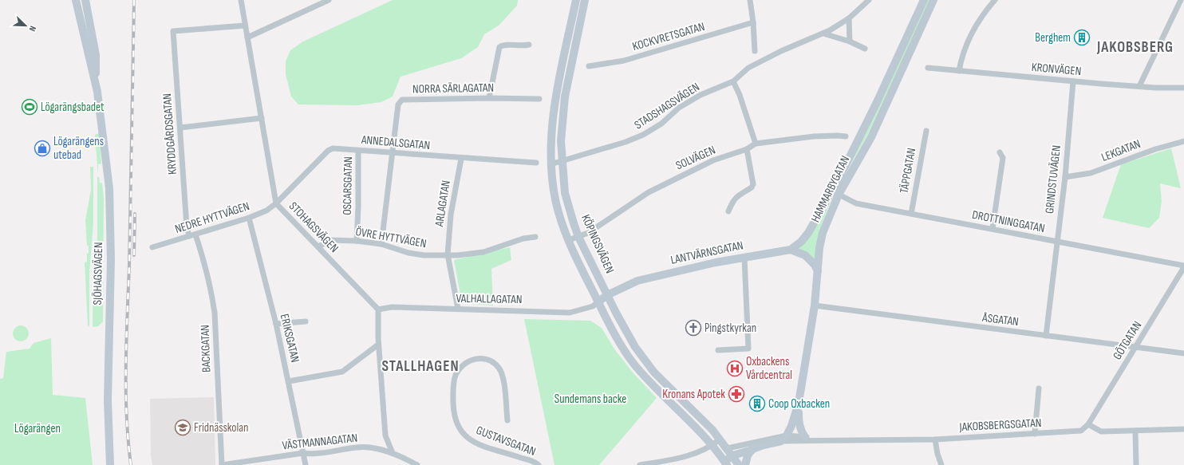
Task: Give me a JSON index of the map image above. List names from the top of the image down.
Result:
{
  "streets": {
    "main road": [
      "HAMMARBYGATAN",
      "KÖPINGSVÄGEN",
      "LANTVÄRNSGATAN",
      "SJÖHAGSVÄGEN"
    ],
    "street": [
      "KOCKVRETSGATAN",
      "KRONVÄGEN",
      "NORRA SÄRLAGATAN",
      "STADSHAGSVÄGEN",
      "KRYDDGÅRDSGATAN",
      "ANNEDALSGATAN",
      "LEKGATAN",
      "SOLVÄGEN",
      "TÄPPGATAN",
      "GRINDSTUVÄGEN",
      "OSCARSGATAN",
      "ARLAGATAN",
      "NEDRE HYTTVÄGEN",
      "DROTTNINGGATAN",
      "STOHAGSVÄGEN",
      "ÖVRE HYTTVÄGEN",
      "VALHALLAGATAN",
      "ÅSGATAN",
      "ERIKSGATAN",
      "GÖTGATAN",
      "BACKGATAN",
      "JAKOBSBERGSGATAN",
      "GUSTAVSGATAN",
      "VÄSTMANNAGATAN"
    ]
  },
  "crossings": [
    ["KRONVÄGEN", "GRINDSTUVÄGEN"],
    ["NORRA SÄRLAGATAN", "ANNEDALSGATAN"],
    ["NORRA SÄRLAGATAN", "ÖVRE HYTTVÄGEN"],
    ["STADSHAGSVÄGEN", "KÖPINGSVÄGEN"],
    ["KRYDDGÅRDSGATAN", "NEDRE HYTTVÄGEN"],
    ["KRYDDGÅRDSGATAN", "STOHAGSVÄGEN"],
    ["ANNEDALSGATAN", "OSCARSGATAN"],
    ["ANNEDALSGATAN", "ARLAGATAN"],
    ["ANNEDALSGATAN", "NEDRE HYTTVÄGEN"],
    ["ANNEDALSGATAN", "STOHAGSVÄGEN"],
    ["LEKGATAN", "GRINDSTUVÄGEN"],
    ["SOLVÄGEN", "KÖPINGSVÄGEN"],
    ["TÄPPGATAN", "DROTTNINGGATAN"],
    ["GRINDSTUVÄGEN", "DROTTNINGGATAN"],
    ["GRINDSTUVÄGEN", "ÅSGATAN"],
    ["OSCARSGATAN", "ÖVRE HYTTVÄGEN"],
    ["HAMMARBYGATAN", "DROTTNINGGATAN"],
    ["HAMMARBYGATAN", "LANTVÄRNSGATAN"],
    ["HAMMARBYGATAN", "ÅSGATAN"],
    ["HAMMARBYGATAN", "JAKOBSBERGSGATAN"],
    ["ARLAGATAN", "ÖVRE HYTTVÄGEN"],
    ["ARLAGATAN", "VALHALLAGATAN"],
    ["NEDRE HYTTVÄGEN", "STOHAGSVÄGEN"],
    ["NEDRE HYTTVÄGEN", "ERIKSGATAN"],
    ["NEDRE HYTTVÄGEN", "BACKGATAN"],
    ["DROTTNINGGATAN", "GÖTGATAN"],
    ["STOHAGSVÄGEN", "ÖVRE HYTTVÄGEN"],
    ["STOHAGSVÄGEN", "VALHALLAGATAN"],
    ["KÖPINGSVÄGEN", "LANTVÄRNSGATAN"],
    ["KÖPINGSVÄGEN", "VALHALLAGATAN"],
    ["KÖPINGSVÄGEN", "JAKOBSBERGSGATAN"],
    ["LANTVÄRNSGATAN", "VALHALLAGATAN"],
    ["ÅSGATAN", "GÖTGATAN"],
    ["ERIKSGATAN", "VÄSTMANNAGATAN"],
    ["GÖTGATAN", "JAKOBSBERGSGATAN"],
    ["BACKGATAN", "VÄSTMANNAGATAN"]
  ],
  "districts": ["JAKOBSBERG", "STALLHAGEN"],
  "parks": ["Sundemans backe", "Lögarängen"],
  "places": {
    "building": ["Berghem", "Coop Oxbacken"],
    "sports": ["Lögarängsbadet"],
    "shop": ["Lögarängens utebad"],
    "church": ["Pingstkyrkan"],
    "hospital": ["Oxbackens Vårdcentral"],
    "pharmacy": ["Kronans Apotek"],
    "school or university": ["Fridnässkolan"]
  },
  "north": "bottom right"
}
